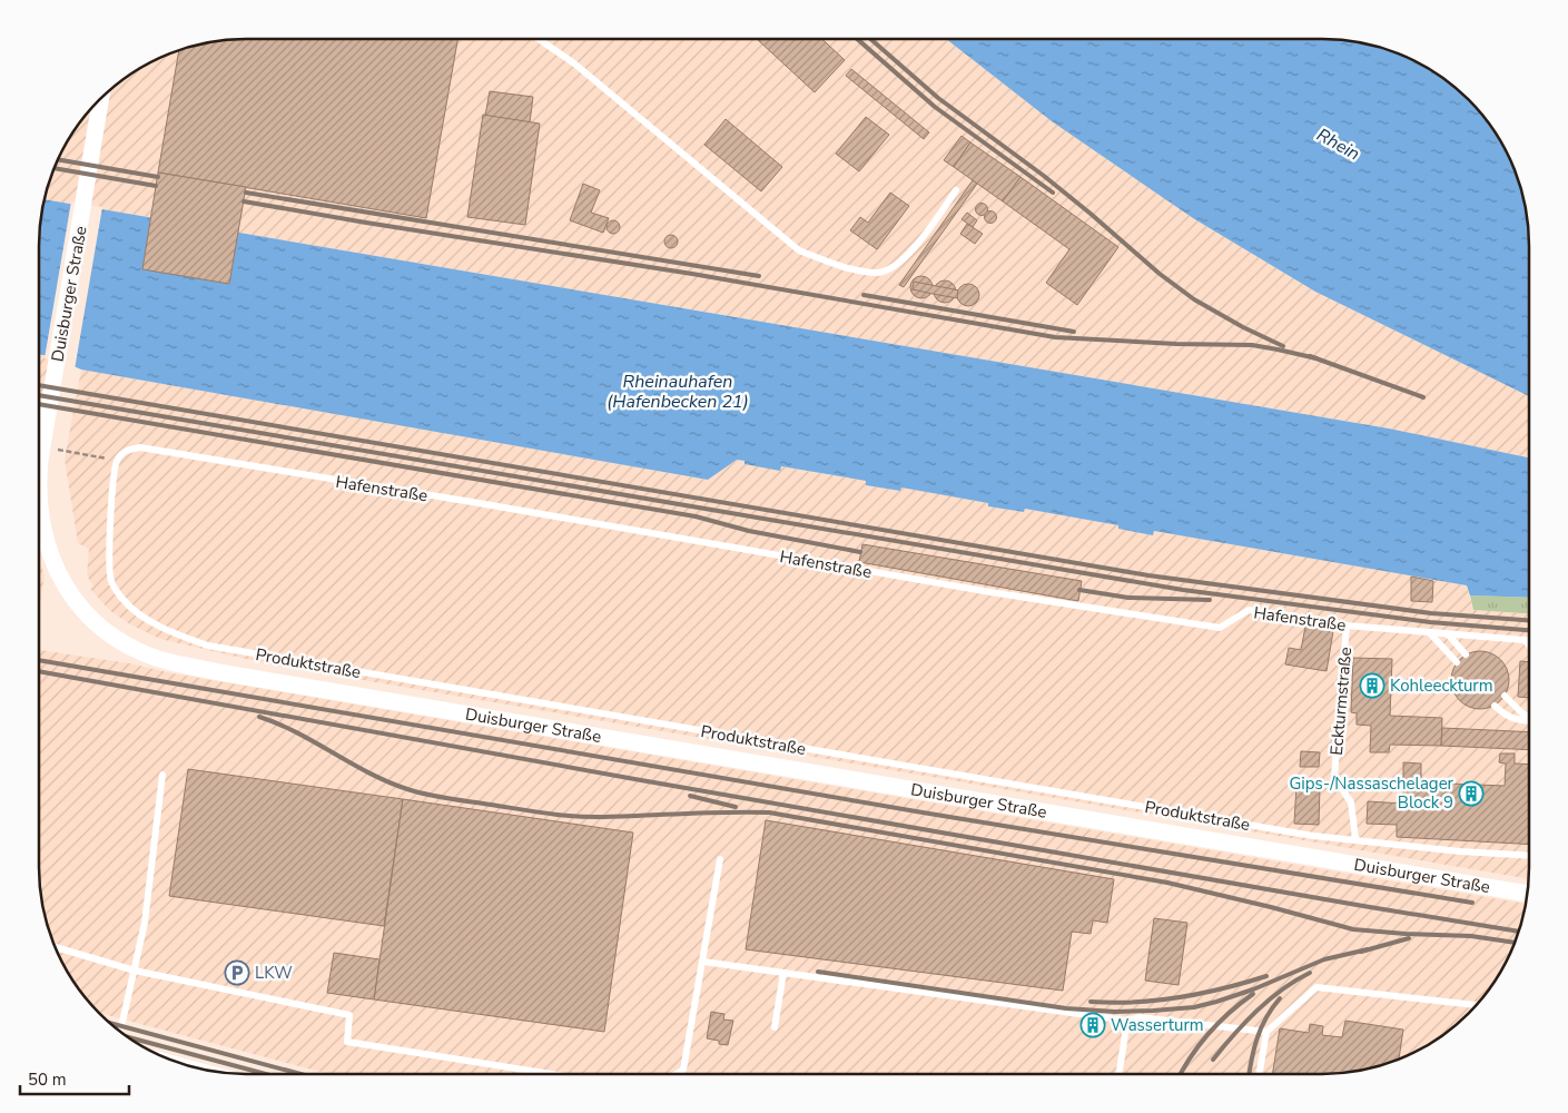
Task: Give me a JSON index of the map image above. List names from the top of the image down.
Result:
{
  "streets": {
    "street": ["Duisburger Straße"],
    "lane": ["Hafenstraße", "Produktstraße", "Eckturmstraße"]
  },
  "crossings": [
    ["Hafenstraße", "Produktstraße"],
    ["Hafenstraße", "Eckturmstraße"],
    ["Produktstraße", "Eckturmstraße"]
  ],
  "water": ["Rhein", "Rheinauhafen (Hafenbecken 21)"],
  "places": {
    "building": ["Kohleeckturm", "Gips-/Nassaschelager Block 9", "Wasserturm"],
    "parking": ["LKW"]
  },
  "scale_bar": "50 m"
}
